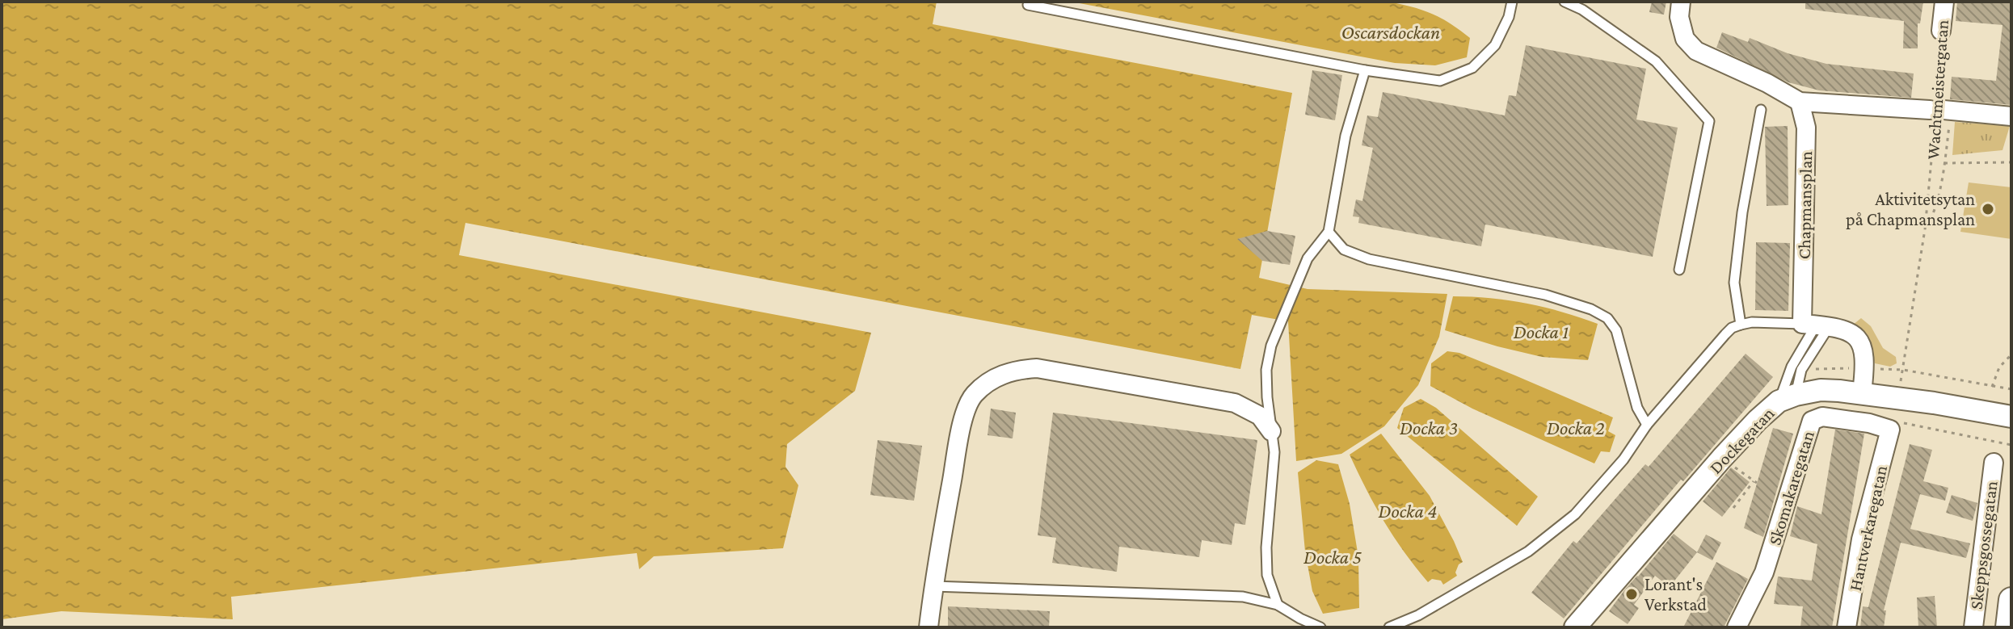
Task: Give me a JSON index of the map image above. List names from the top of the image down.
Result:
{
  "streets": {
    "main road": ["Skeppsgossegatan"],
    "street": [
      "Wachtmeistergatan",
      "Chapmansplan",
      "Dockegatan",
      "Skomakaregatan",
      "Hantverkaregatan"
    ]
  },
  "crossings": [
    ["Skomakaregatan", "Hantverkaregatan"]
  ],
  "water": [
    "Oscarsdockan",
    "Docka 1",
    "Docka 3",
    "Docka 2",
    "Docka 4",
    "Docka 5"
  ],
  "places": ["Aktivitetsytan på Chapmansplan", "Lorant's Verkstad"]
}
